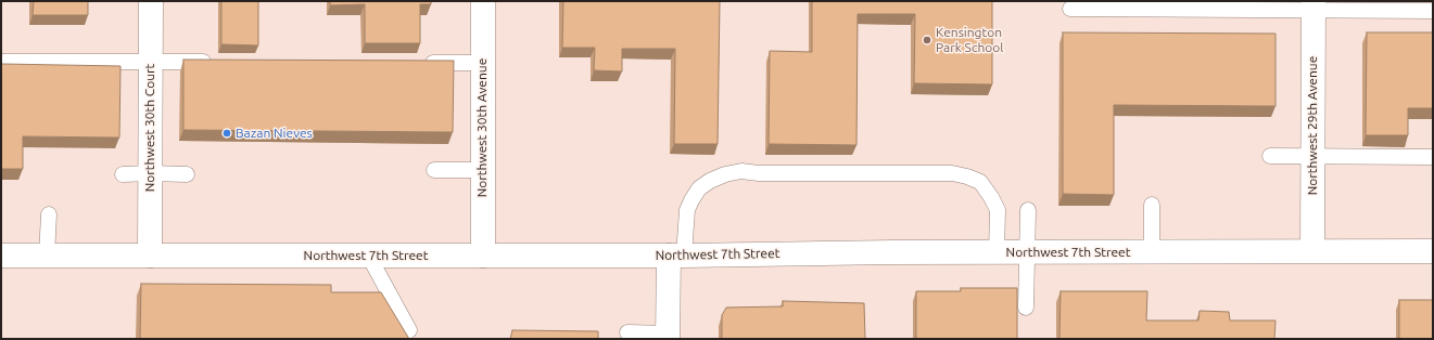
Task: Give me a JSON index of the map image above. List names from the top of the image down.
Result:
{
  "streets": {
    "main road": [
      "Northwest 29th Avenue",
      "Northwest 30th Court",
      "Northwest 30th Avenue",
      "Northwest 7th Street"
    ]
  },
  "crossings": [
    ["Northwest 29th Avenue", "Northwest 7th Street"],
    ["Northwest 30th Court", "Northwest 7th Street"],
    ["Northwest 30th Avenue", "Northwest 7th Street"]
  ],
  "places": ["Kensington Park School", "Bazan Nieves"]
}
